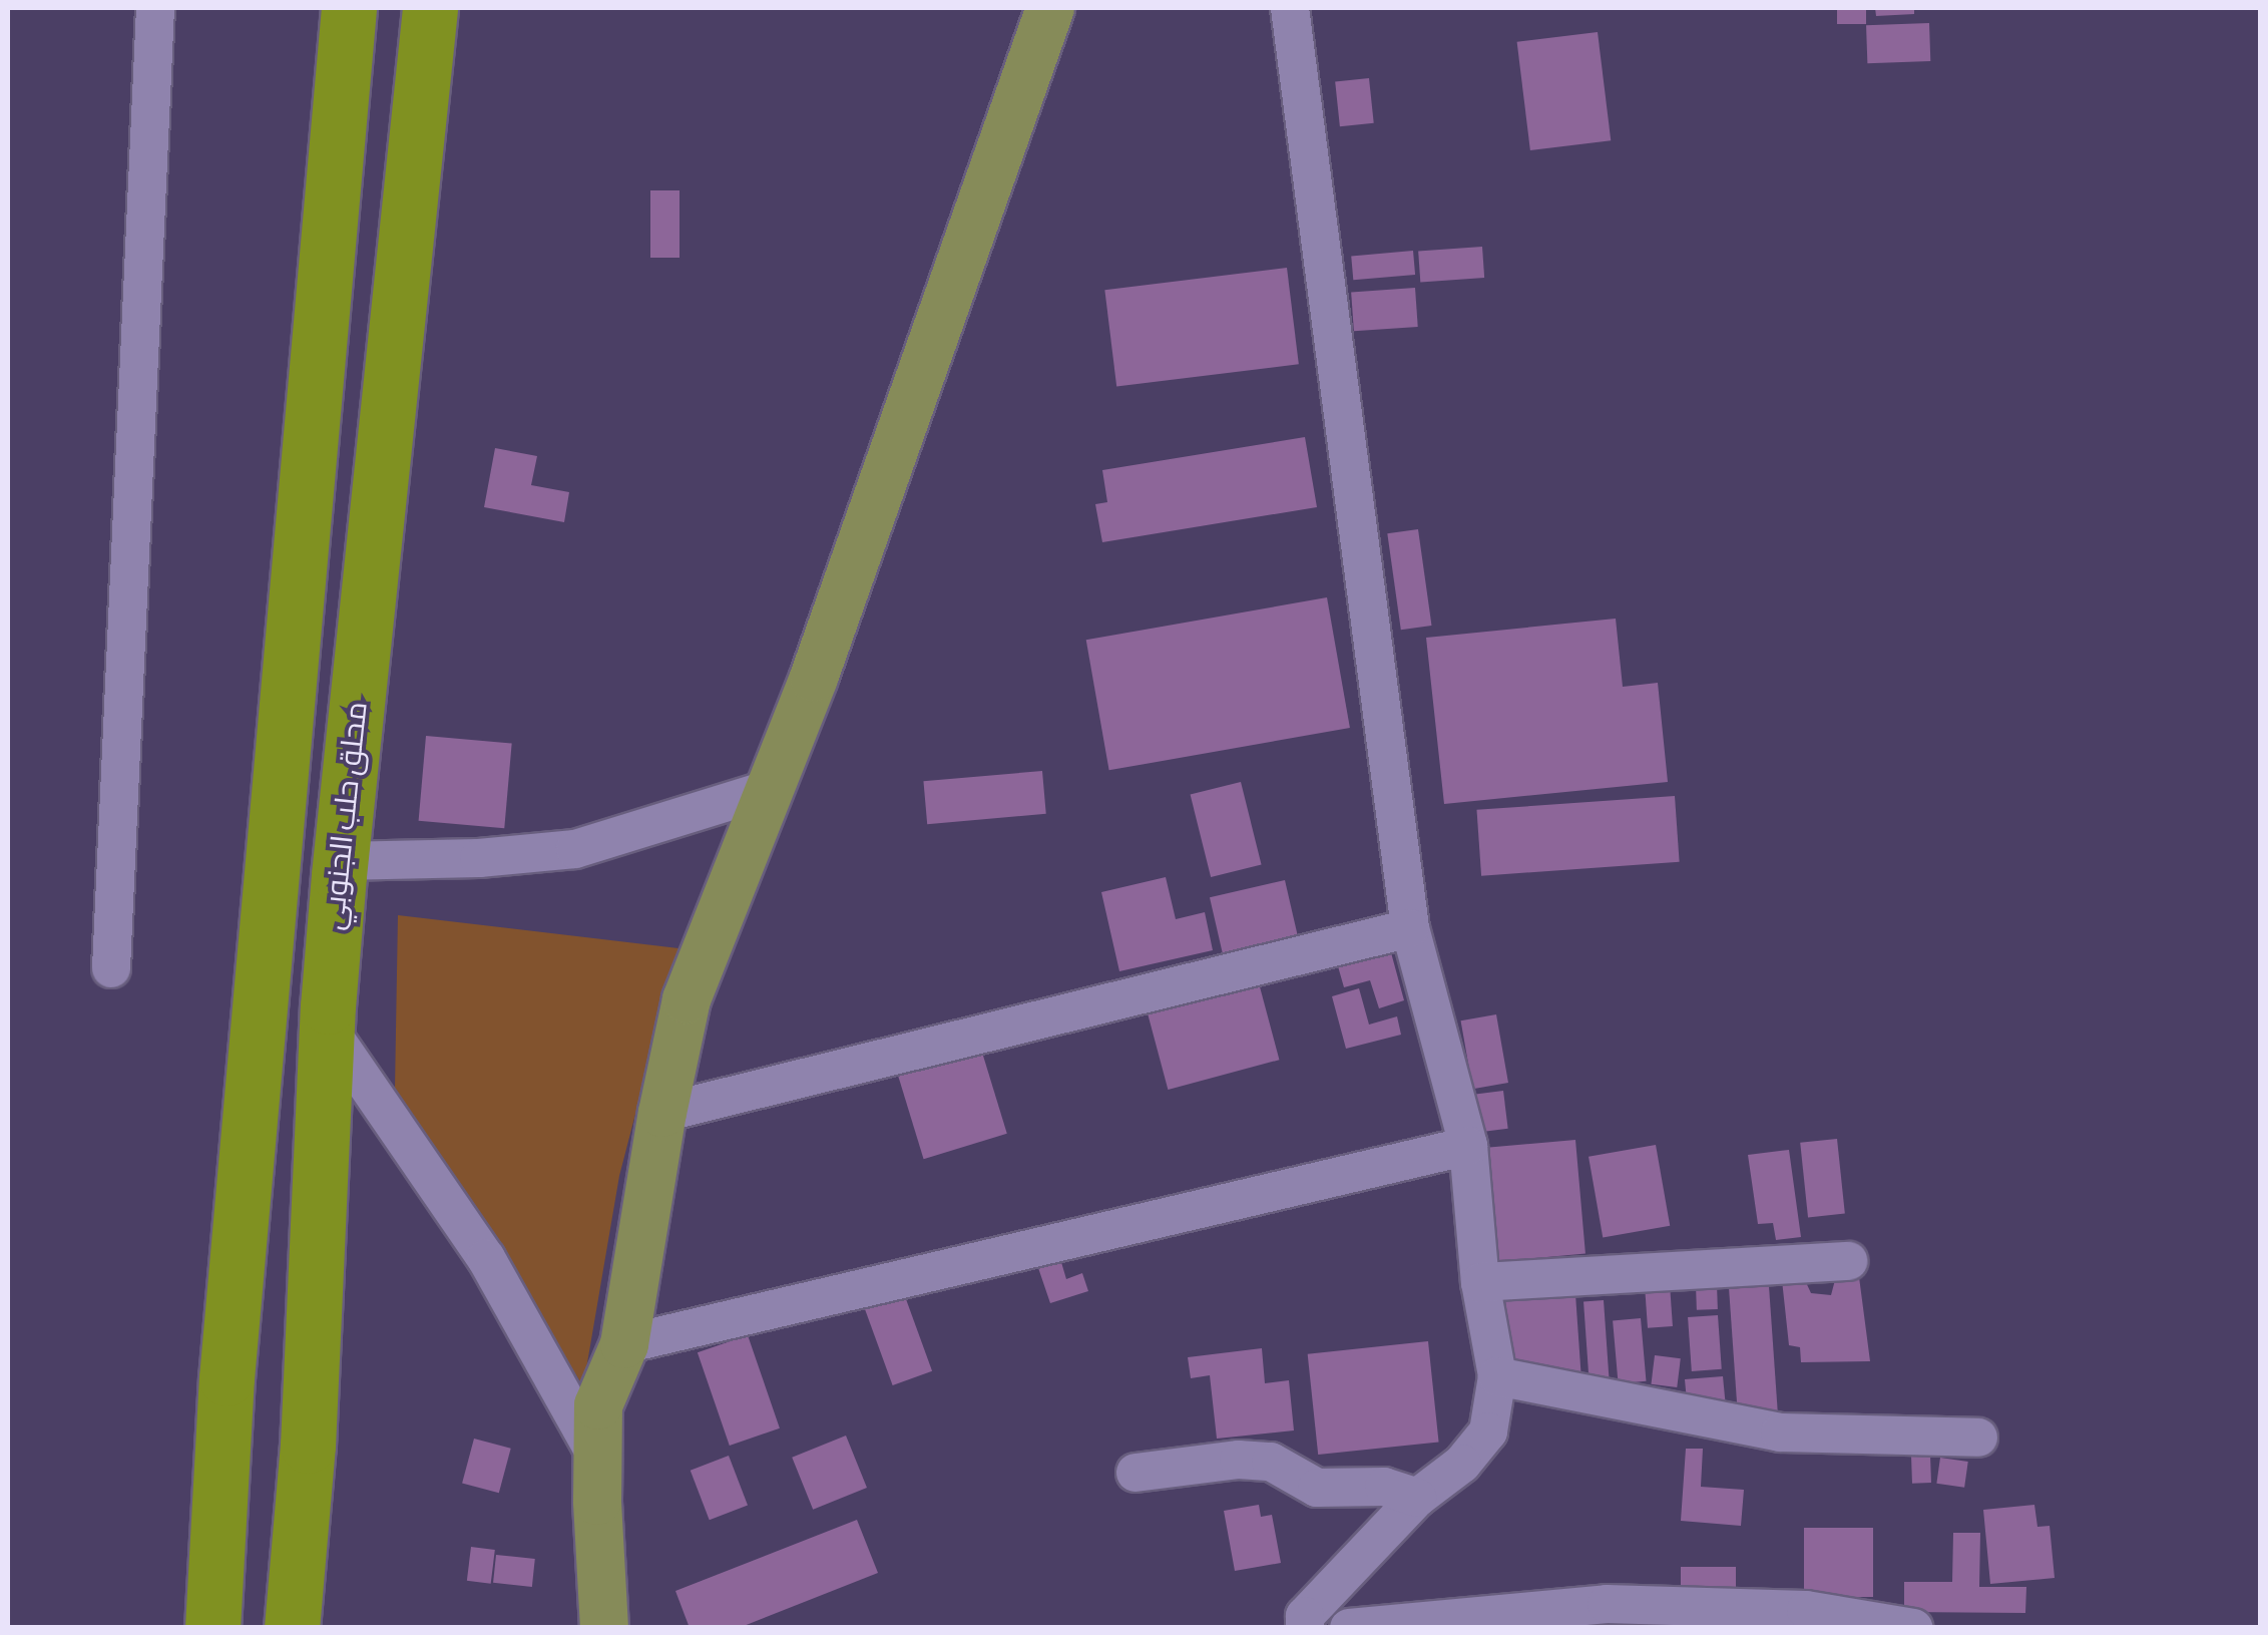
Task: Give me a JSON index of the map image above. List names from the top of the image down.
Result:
{
  "streets": {
    "highway": ["محلق حلب الجنوبي"]
  }
}
